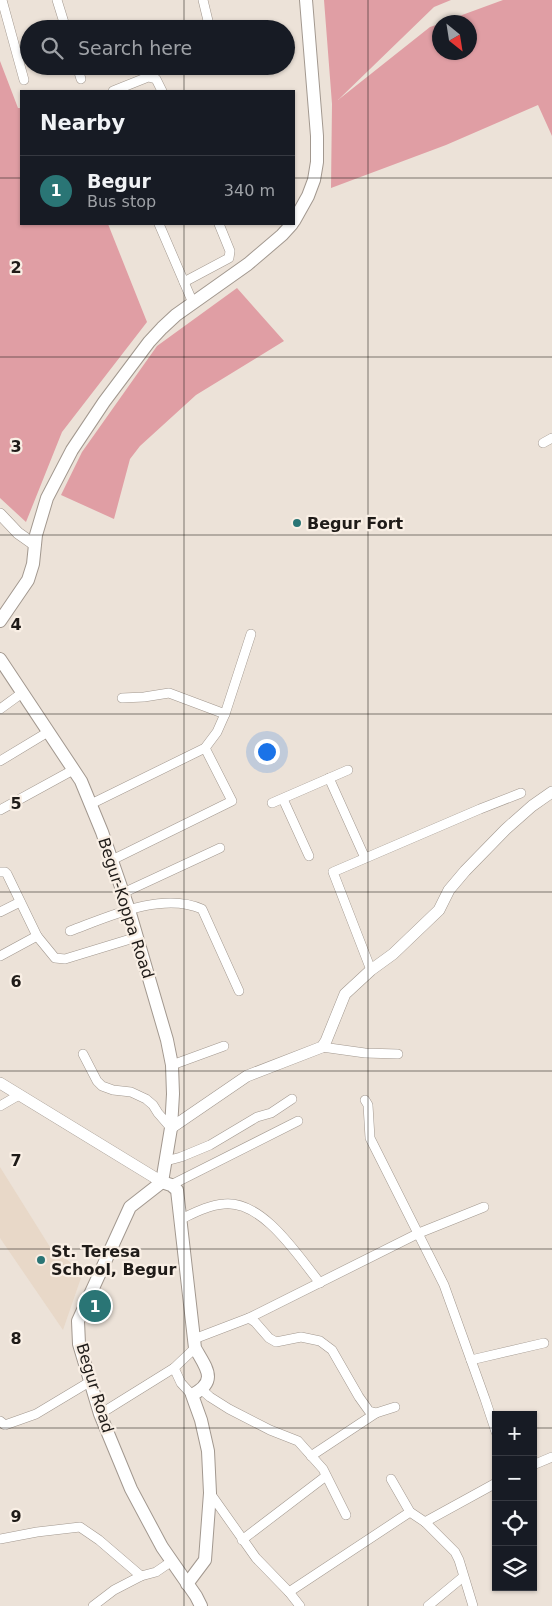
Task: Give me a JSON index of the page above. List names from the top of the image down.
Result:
{
  "streets": {
    "main road": ["Begur-Koppa Road", "Begur Road"]
  },
  "crossings": [
    ["Begur-Koppa Road", "Begur Road"]
  ],
  "places": ["Begur Fort", "St. Teresa School, Begur"],
  "north": "bottom right",
  "page": {
    "search": "Search here",
    "heading": "Nearby",
    "list": [
      {
        "mark": "1",
        "name": "Begur",
        "note": "Bus stop",
        "value": "340 m"
      }
    ],
    "pins": "1",
    "map_buttons": ["+", "−"]
  },
  "grid": {
    "rows": [
      "2",
      "3",
      "4",
      "5",
      "6",
      "7",
      "8",
      "9"
    ]
  }
}
